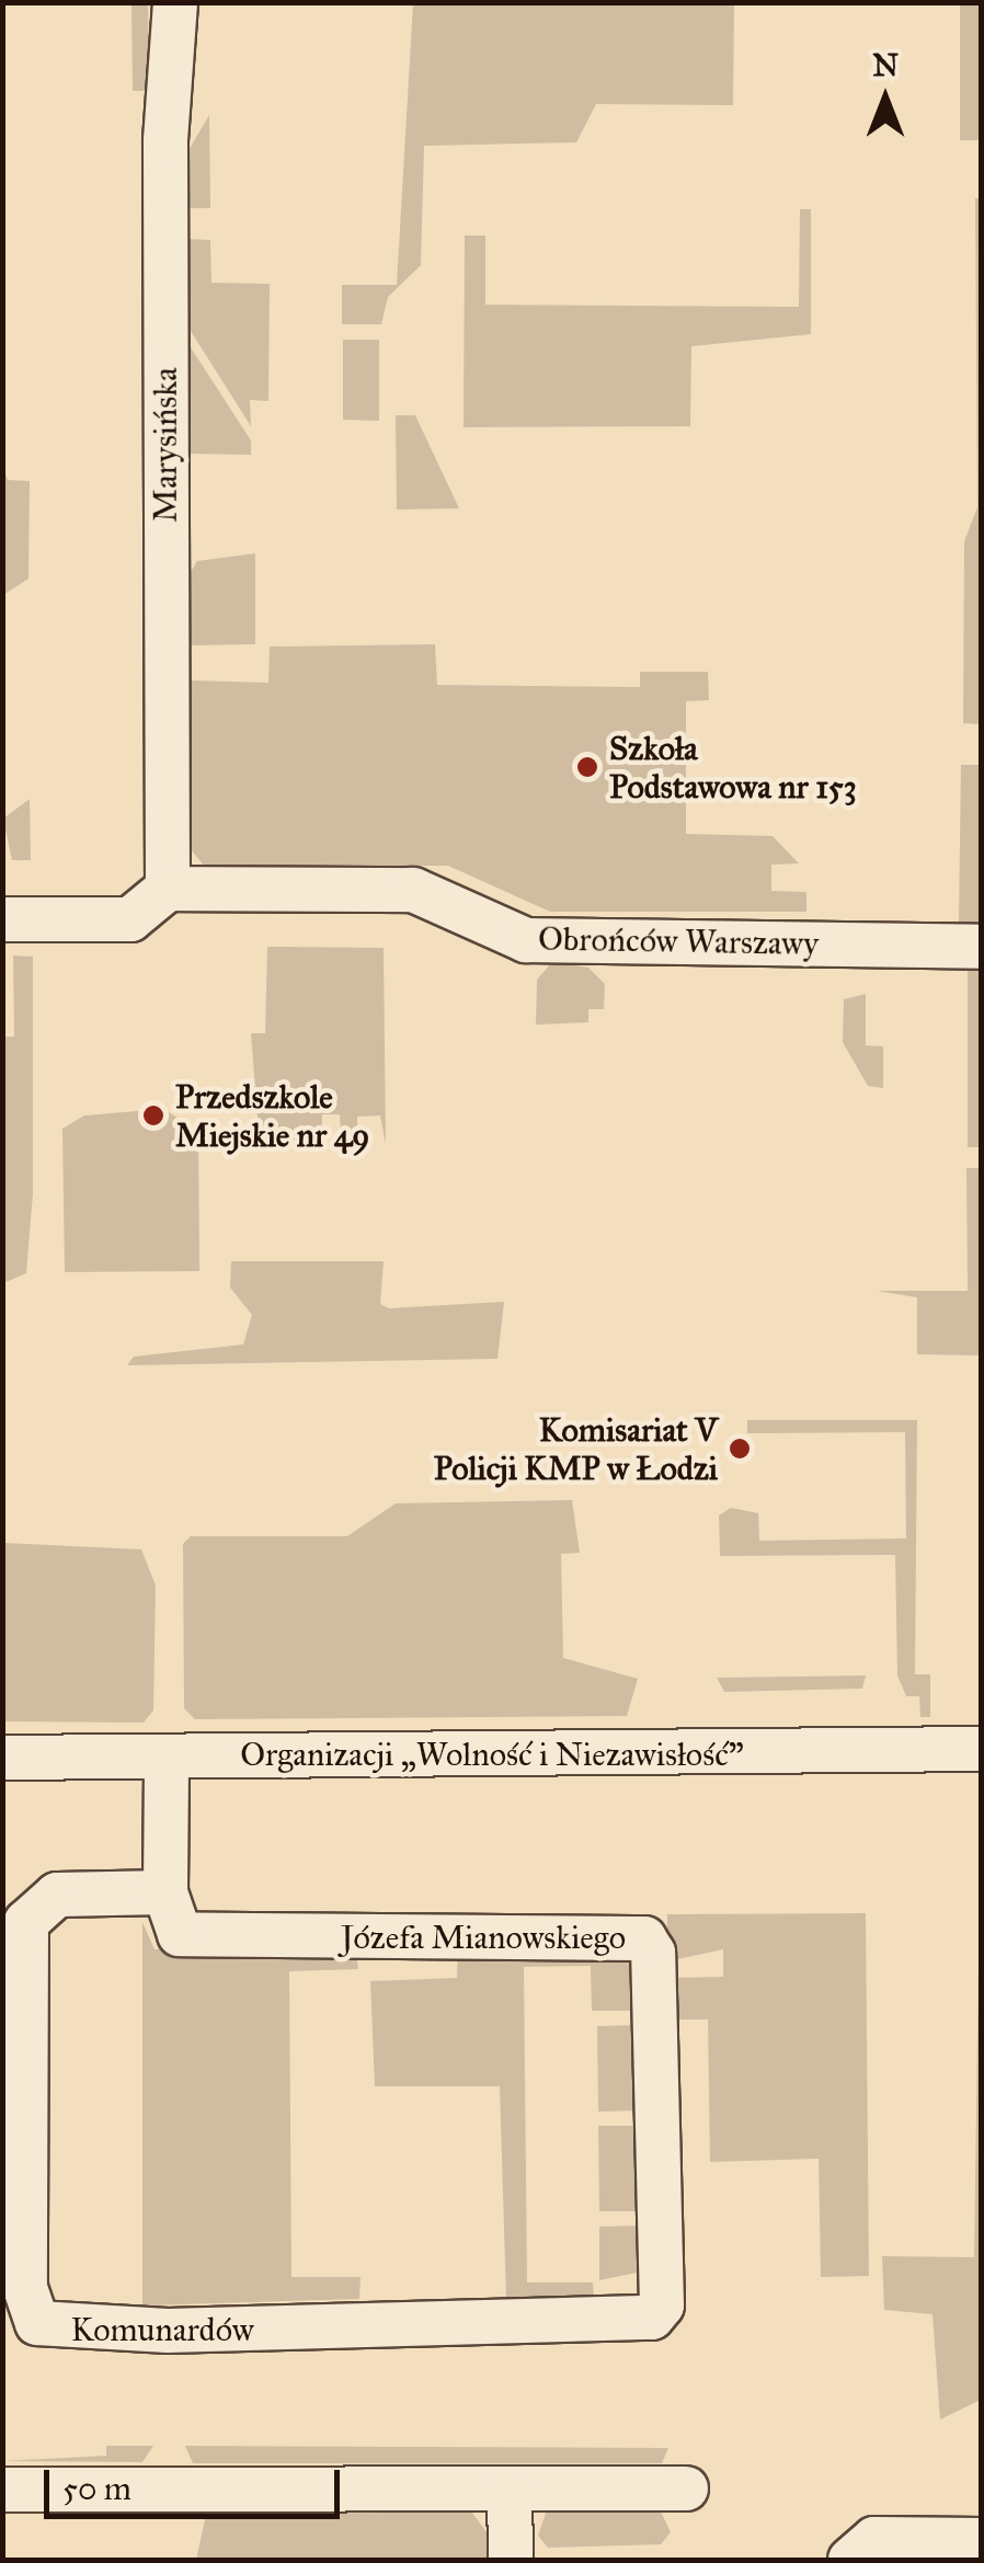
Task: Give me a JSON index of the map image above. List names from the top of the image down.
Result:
{
  "streets": {
    "street": [
      "Marysińska",
      "Obrońców Warszawy",
      "Organizacji „Wolność i Niezawisłość”",
      "Józefa Mianowskiego",
      "Komunardów"
    ]
  },
  "crossings": [
    ["Marysińska", "Obrońców Warszawy"],
    ["Józefa Mianowskiego", "Komunardów"]
  ],
  "places": ["Szkoła Podstawowa nr 153", "Przedszkole Miejskie nr 49", "Komisariat V Policji KMP w Łodzi"],
  "scale_bar": "50 m",
  "north": "top"
}
